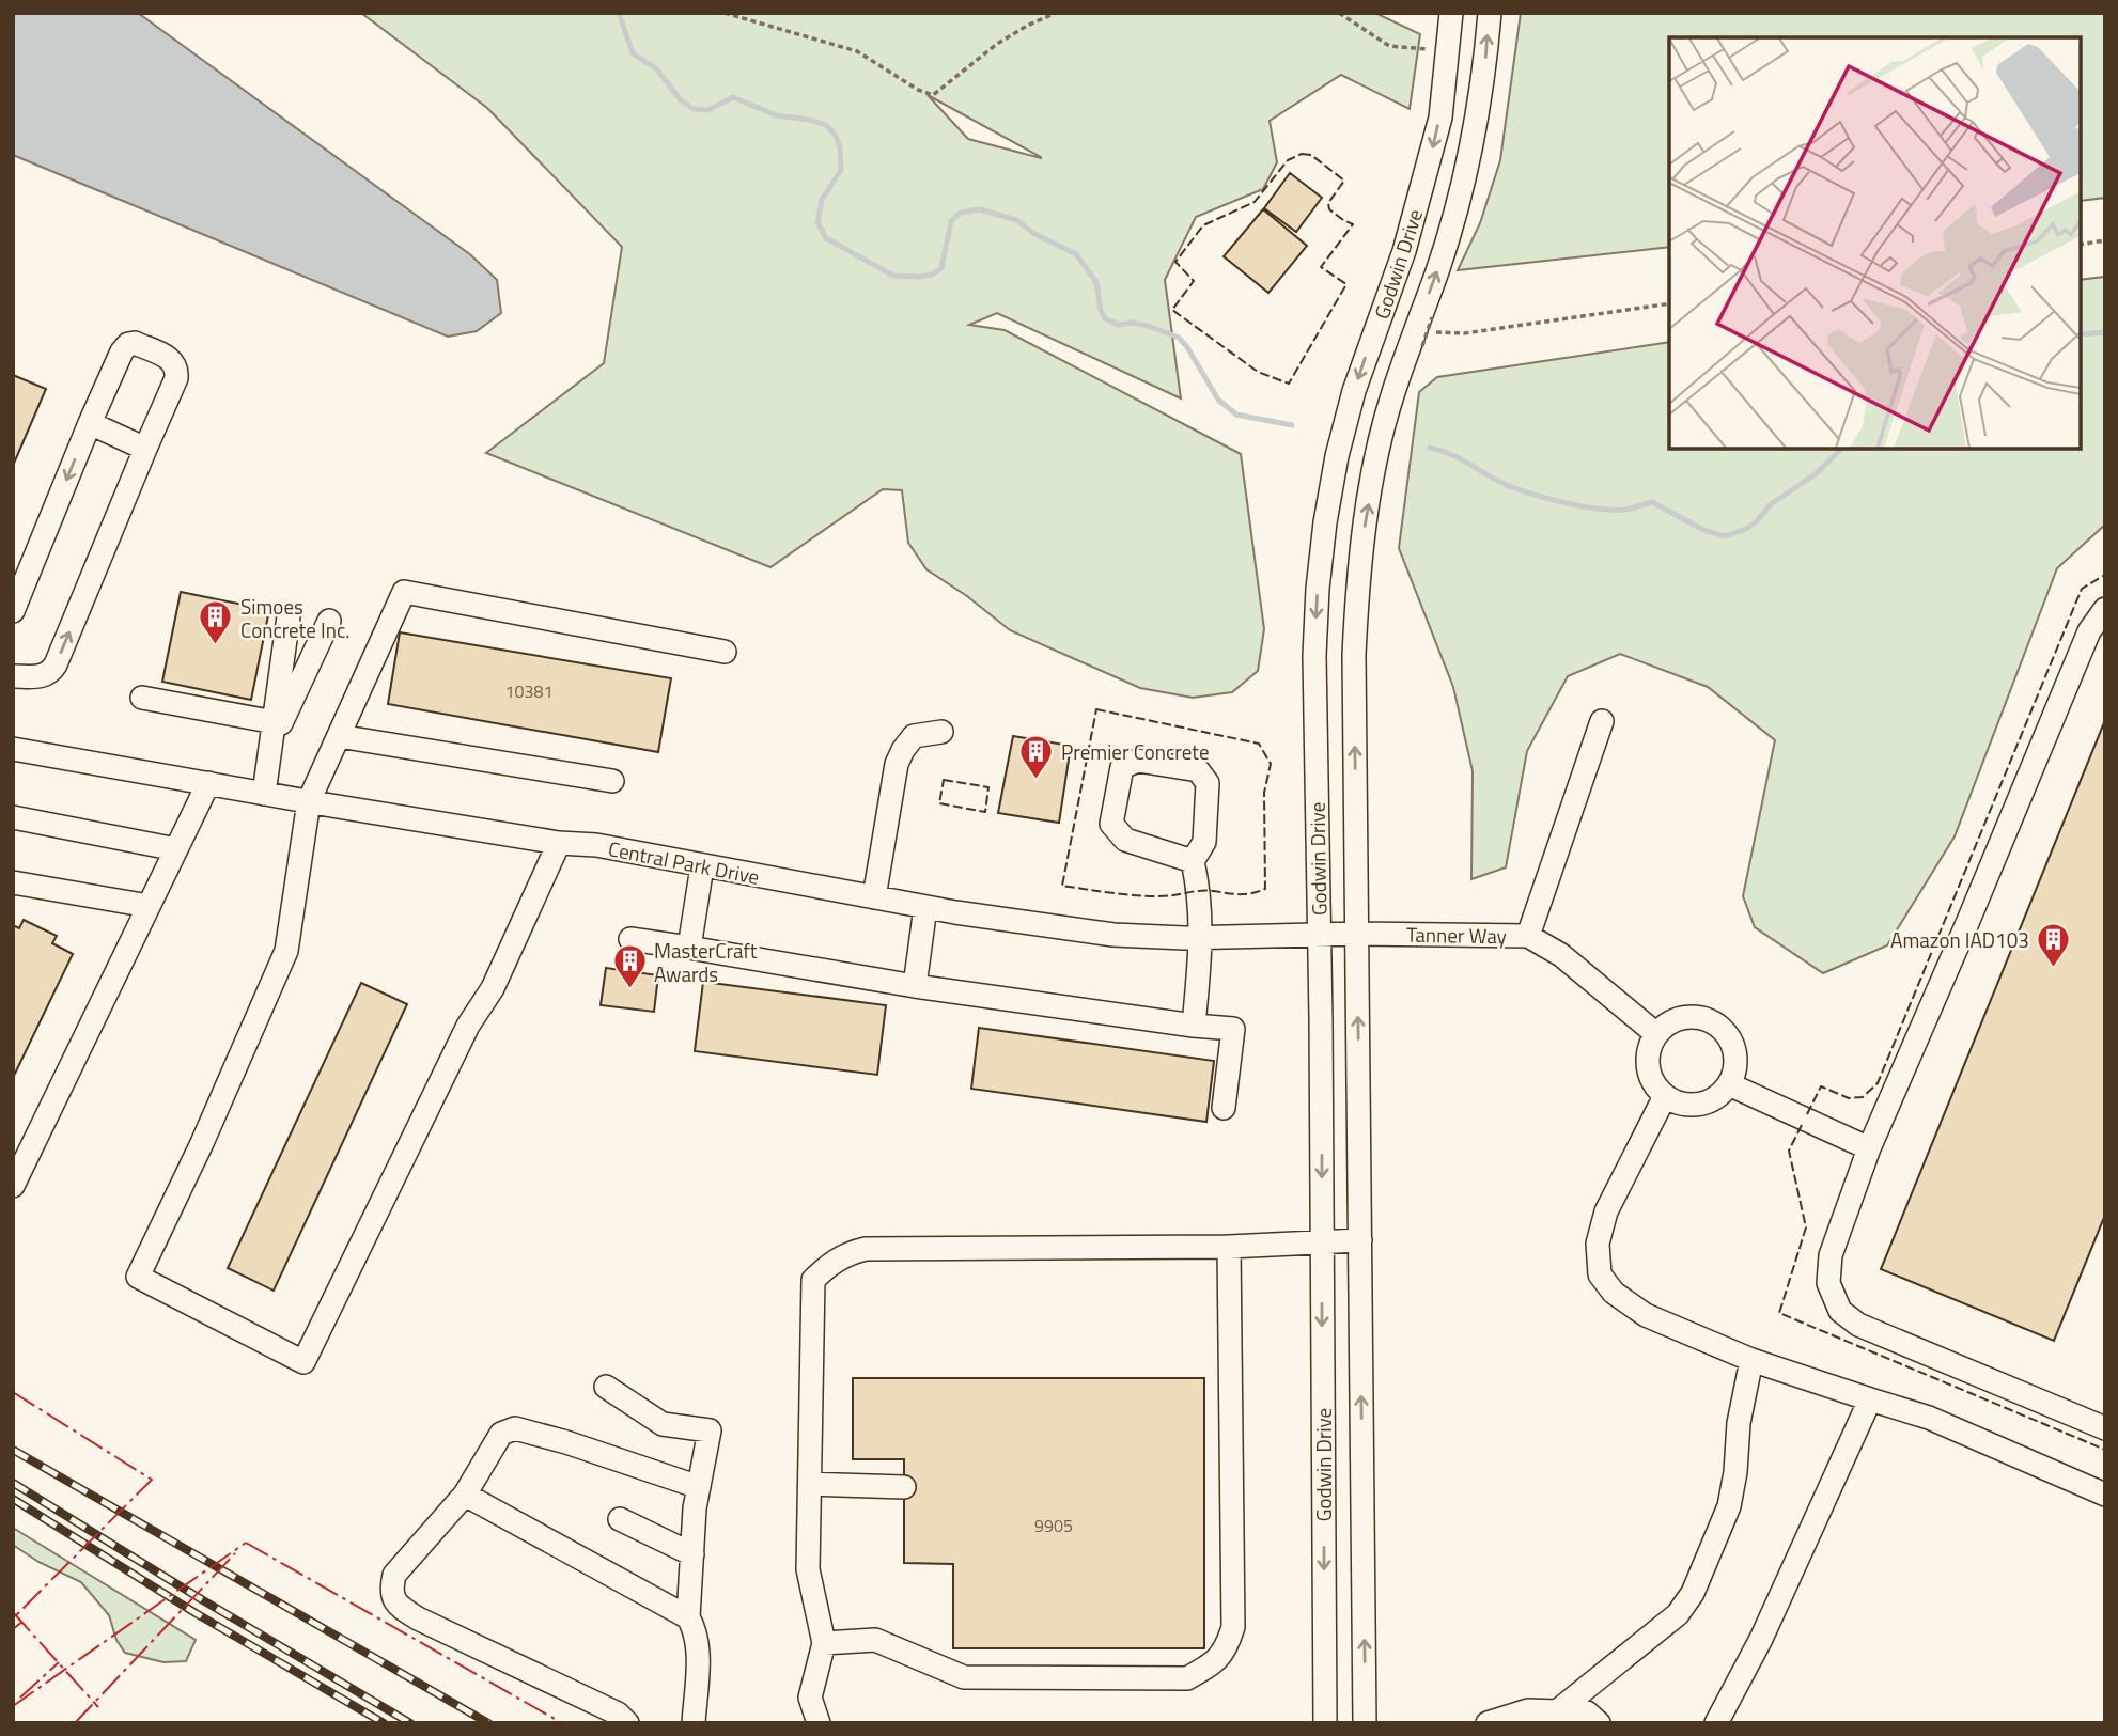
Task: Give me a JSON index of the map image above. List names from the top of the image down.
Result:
{
  "streets": {
    "street": ["Godwin Drive", "Central Park Drive", "Tanner Way"]
  },
  "crossings": [
    ["Godwin Drive", "Central Park Drive"],
    ["Godwin Drive", "Tanner Way"],
    ["Central Park Drive", "Tanner Way"]
  ],
  "places": {
    "building": [
      "Simoes Concrete Inc.",
      "Premier Concrete",
      "Amazon IAD103",
      "MasterCraft Awards"
    ]
  },
  "house_numbers": ["10381", "9905"]
}
